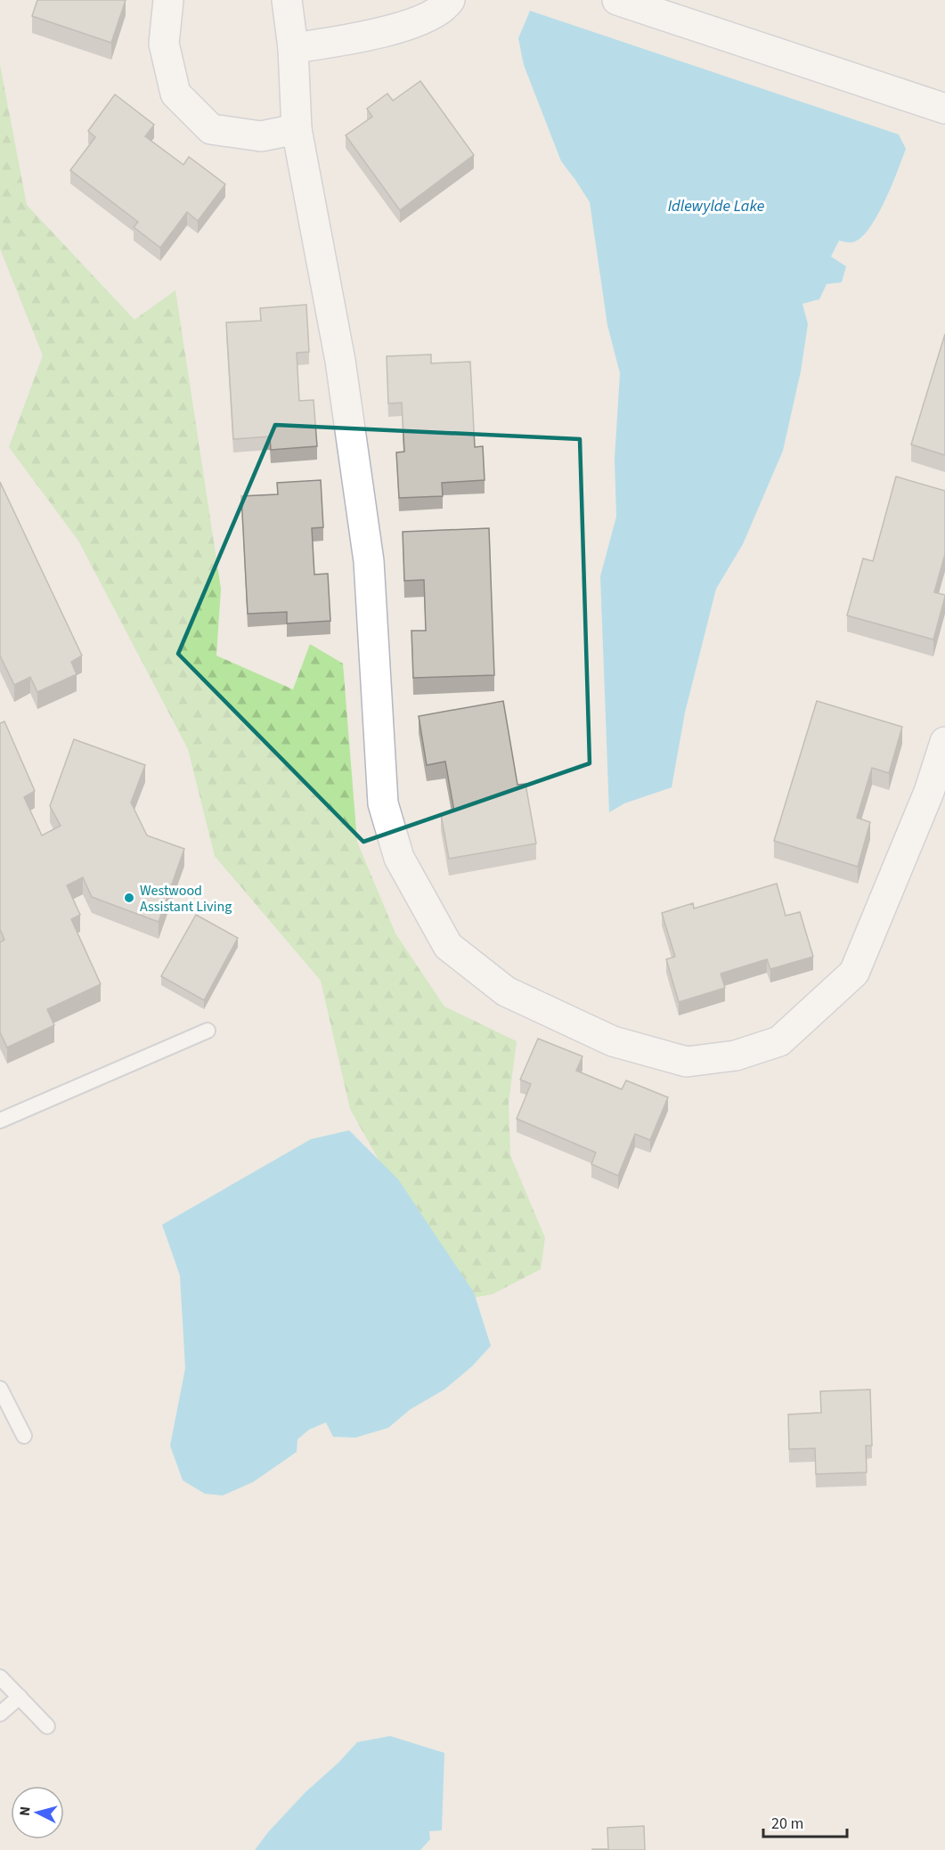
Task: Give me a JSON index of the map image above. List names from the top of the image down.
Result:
{
  "water": ["Idlewylde Lake"],
  "places": ["Westwood Assistant Living"],
  "scale_bar": "20 m",
  "north": "left"
}
